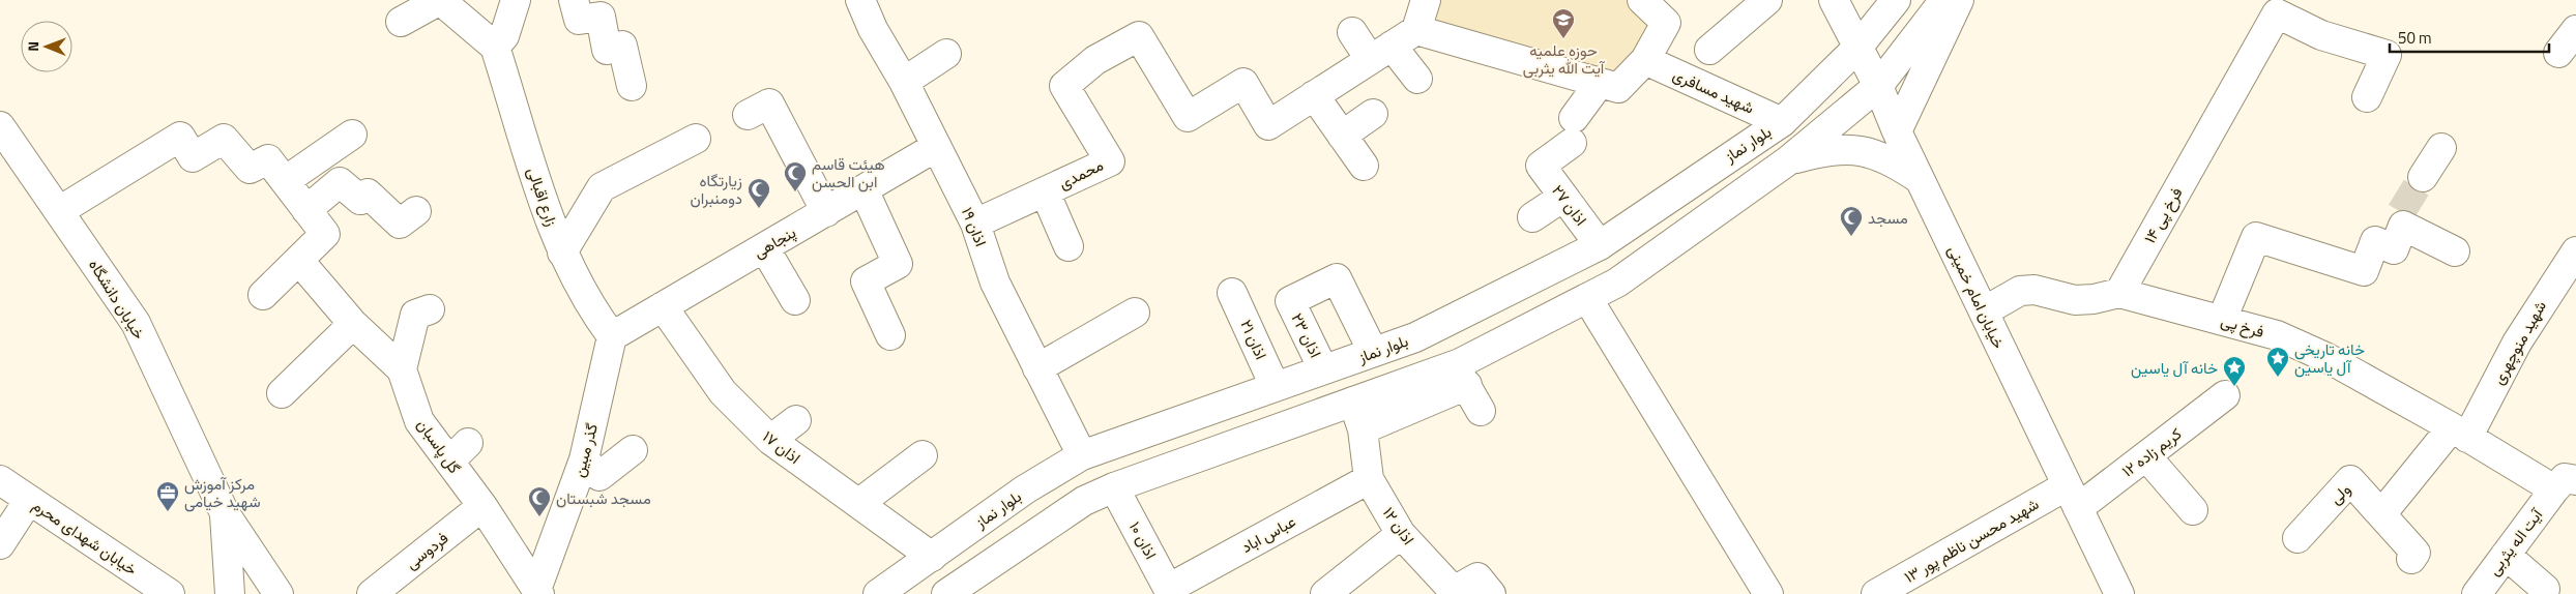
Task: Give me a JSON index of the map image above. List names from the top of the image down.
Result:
{
  "streets": {
    "street": [
      "شهید مسافری",
      "بلوار نماز",
      "محمدی",
      "زارع اقبالی",
      "اذان ۲۷",
      "فرخ پی ۱۴",
      "اذان ۱۹",
      "پنجاهی",
      "خیابان امام خمینی",
      "خیابان دانشگاه",
      "فرخ پی",
      "اذان ۲۳",
      "اذان ۲۱",
      "شهید منوچهری",
      "گل پاسبان",
      "اذان ۱۷",
      "گذر مبین",
      "کریم زاده ۱۲",
      "ولی",
      "اذان ۱۲",
      "عباس اباد",
      "خیابان شهدای محرم",
      "اذان ۱۰",
      "شهید محسن ناظم پور ۱۳",
      "آیت اله یثربی",
      "فردوسی"
    ]
  },
  "crossings": [
    ["شهید مسافری", "بلوار نماز"],
    ["بلوار نماز", "اذان ۲۷"],
    ["بلوار نماز", "اذان ۱۹"],
    ["بلوار نماز", "خیابان امام خمینی"],
    ["بلوار نماز", "اذان ۲۳"],
    ["بلوار نماز", "اذان ۲۱"],
    ["بلوار نماز", "اذان ۱۷"],
    ["محمدی", "اذان ۱۹"],
    ["زارع اقبالی", "پنجاهی"],
    ["زارع اقبالی", "گذر مبین"],
    ["فرخ پی ۱۴", "فرخ پی"],
    ["اذان ۱۹", "پنجاهی"],
    ["پنجاهی", "اذان ۱۷"],
    ["پنجاهی", "گذر مبین"],
    ["خیابان امام خمینی", "کریم زاده ۱۲"],
    ["خیابان امام خمینی", "شهید محسن ناظم پور ۱۳"],
    ["فرخ پی", "شهید منوچهری"],
    ["فرخ پی", "آیت اله یثربی"],
    ["گل پاسبان", "گذر مبین"],
    ["گل پاسبان", "فردوسی"],
    ["کریم زاده ۱۲", "شهید محسن ناظم پور ۱۳"],
    ["اذان ۱۲", "عباس اباد"],
    ["عباس اباد", "اذان ۱۰"]
  ],
  "places": {
    "school or university": ["حوزه علمیه آیت الله یثربی"],
    "mosque": [
      "هیئت قاسم ابن الحسن",
      "زیارتگاه دومنبران",
      "مسجد",
      "مسجد شبستان"
    ],
    "place": ["خانه تاریخی آل یاسین", "خانه آل یاسین"],
    "office": ["مرکز آموزش شهید خیامی"]
  },
  "scale_bar": "50 m",
  "north": "left"
}
